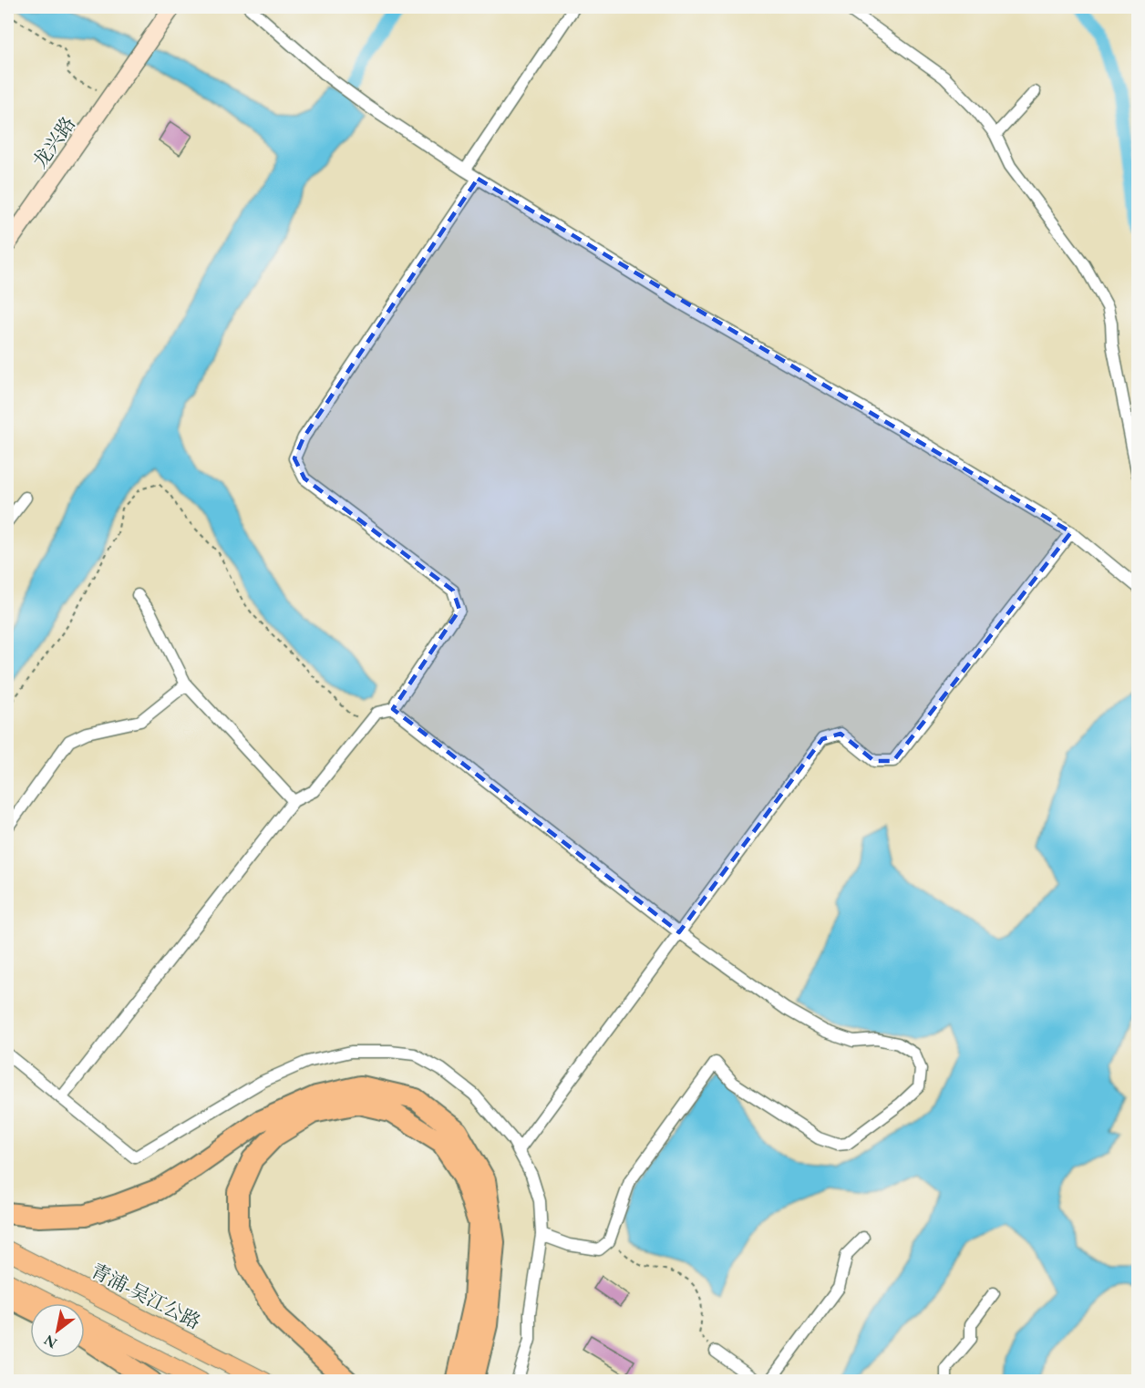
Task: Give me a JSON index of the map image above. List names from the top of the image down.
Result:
{
  "streets": {
    "main road": ["青浦-吴江公路"],
    "street": ["龙兴路"]
  },
  "north": "bottom left"
}
